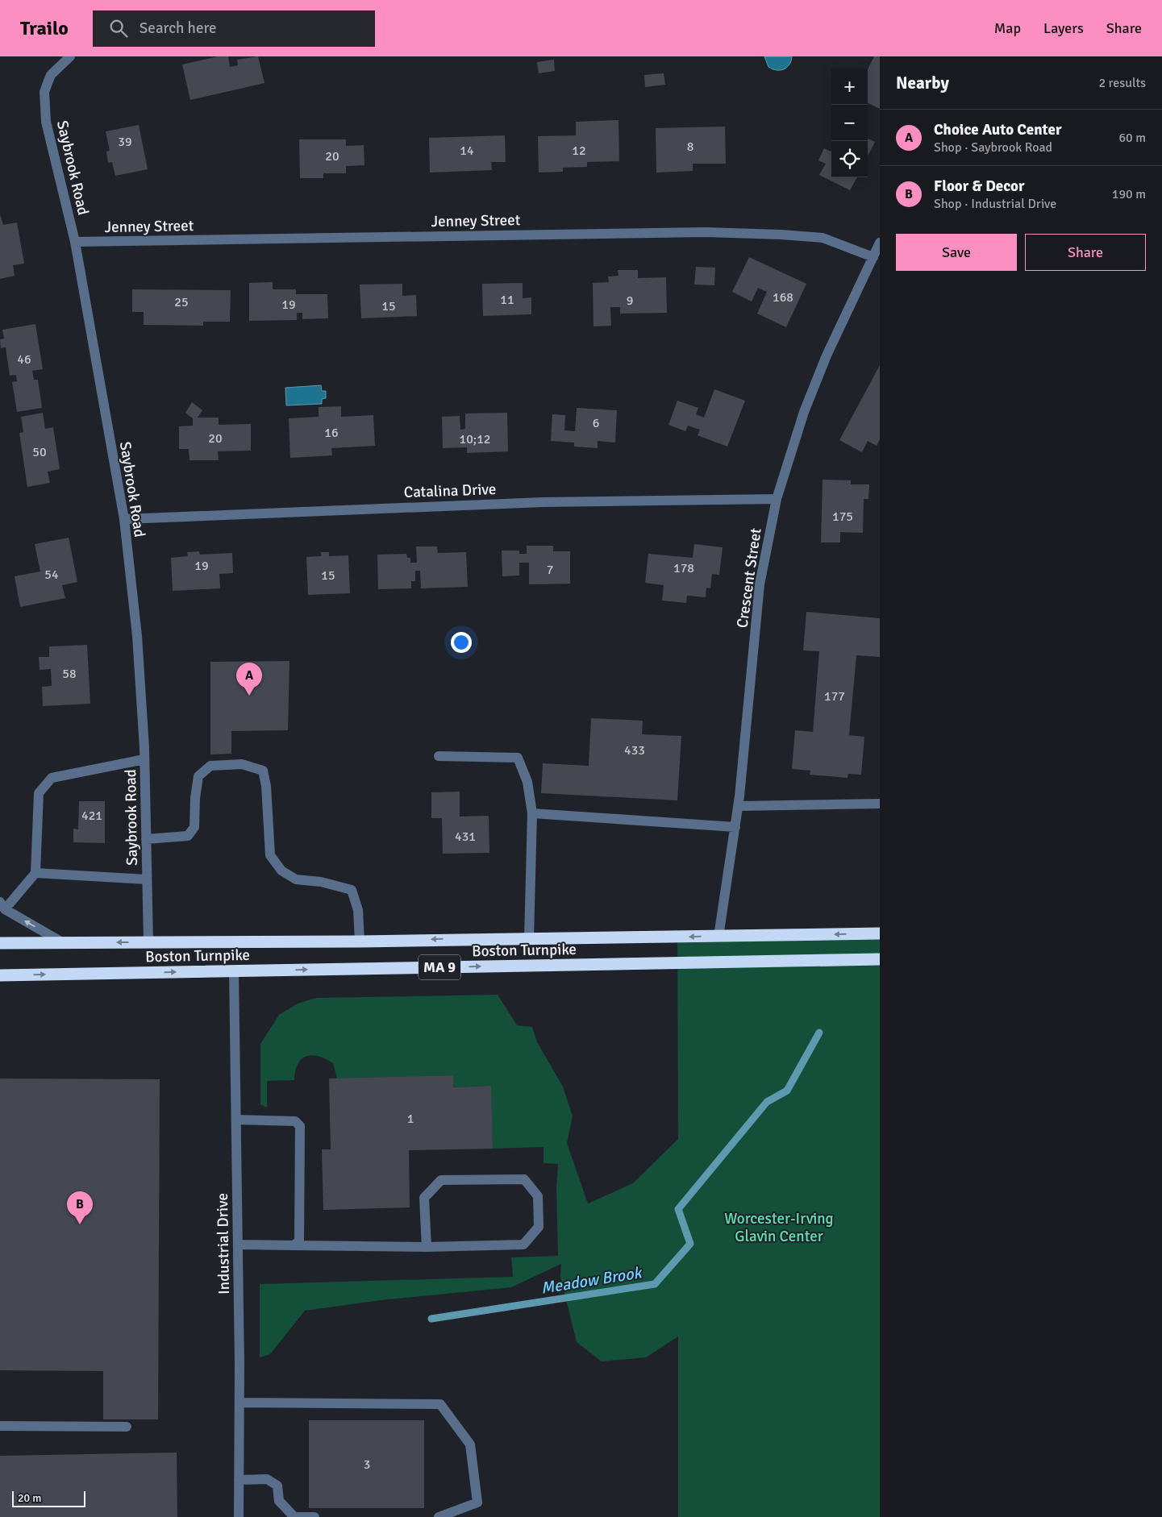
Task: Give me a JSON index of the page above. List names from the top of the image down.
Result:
{
  "streets": {
    "highway": ["Boston Turnpike", "MA 9"],
    "street": [
      "Saybrook Road",
      "Jenney Street",
      "Catalina Drive",
      "Crescent Street",
      "Industrial Drive"
    ]
  },
  "crossings": [
    ["Saybrook Road", "Jenney Street"],
    ["Saybrook Road", "Catalina Drive"],
    ["Saybrook Road", "Boston Turnpike"],
    ["Jenney Street", "Crescent Street"],
    ["Catalina Drive", "Crescent Street"],
    ["Crescent Street", "Boston Turnpike"],
    ["Boston Turnpike", "Industrial Drive"]
  ],
  "water": ["Meadow Brook"],
  "parks": ["Worcester-Irving Glavin Center"],
  "house_numbers": [
    "39",
    "8",
    "14",
    "12",
    "20",
    "168",
    "11",
    "9",
    "25",
    "19",
    "15",
    "46",
    "6",
    "16",
    "20",
    "10;12",
    "50",
    "175",
    "19",
    "178",
    "7",
    "54",
    "15",
    "58",
    "177",
    "433",
    "421",
    "431",
    "1",
    "3"
  ],
  "scale_bar": "20 m",
  "page": {
    "header": "Trailo",
    "search": "Search here",
    "nav": ["Map", "Layers", "Share"],
    "heading": ["Nearby", "2 results"],
    "map_buttons": ["+", "−"],
    "list": [
      {
        "mark": "A",
        "name": "Choice Auto Center",
        "note": "Shop · Saybrook Road",
        "value": "60 m"
      },
      {
        "mark": "B",
        "name": "Floor & Decor",
        "note": "Shop · Industrial Drive",
        "value": "190 m"
      }
    ],
    "buttons": ["Save", "Share"],
    "pins": ["A", "B"],
    "scale": "20 m"
  }
}
